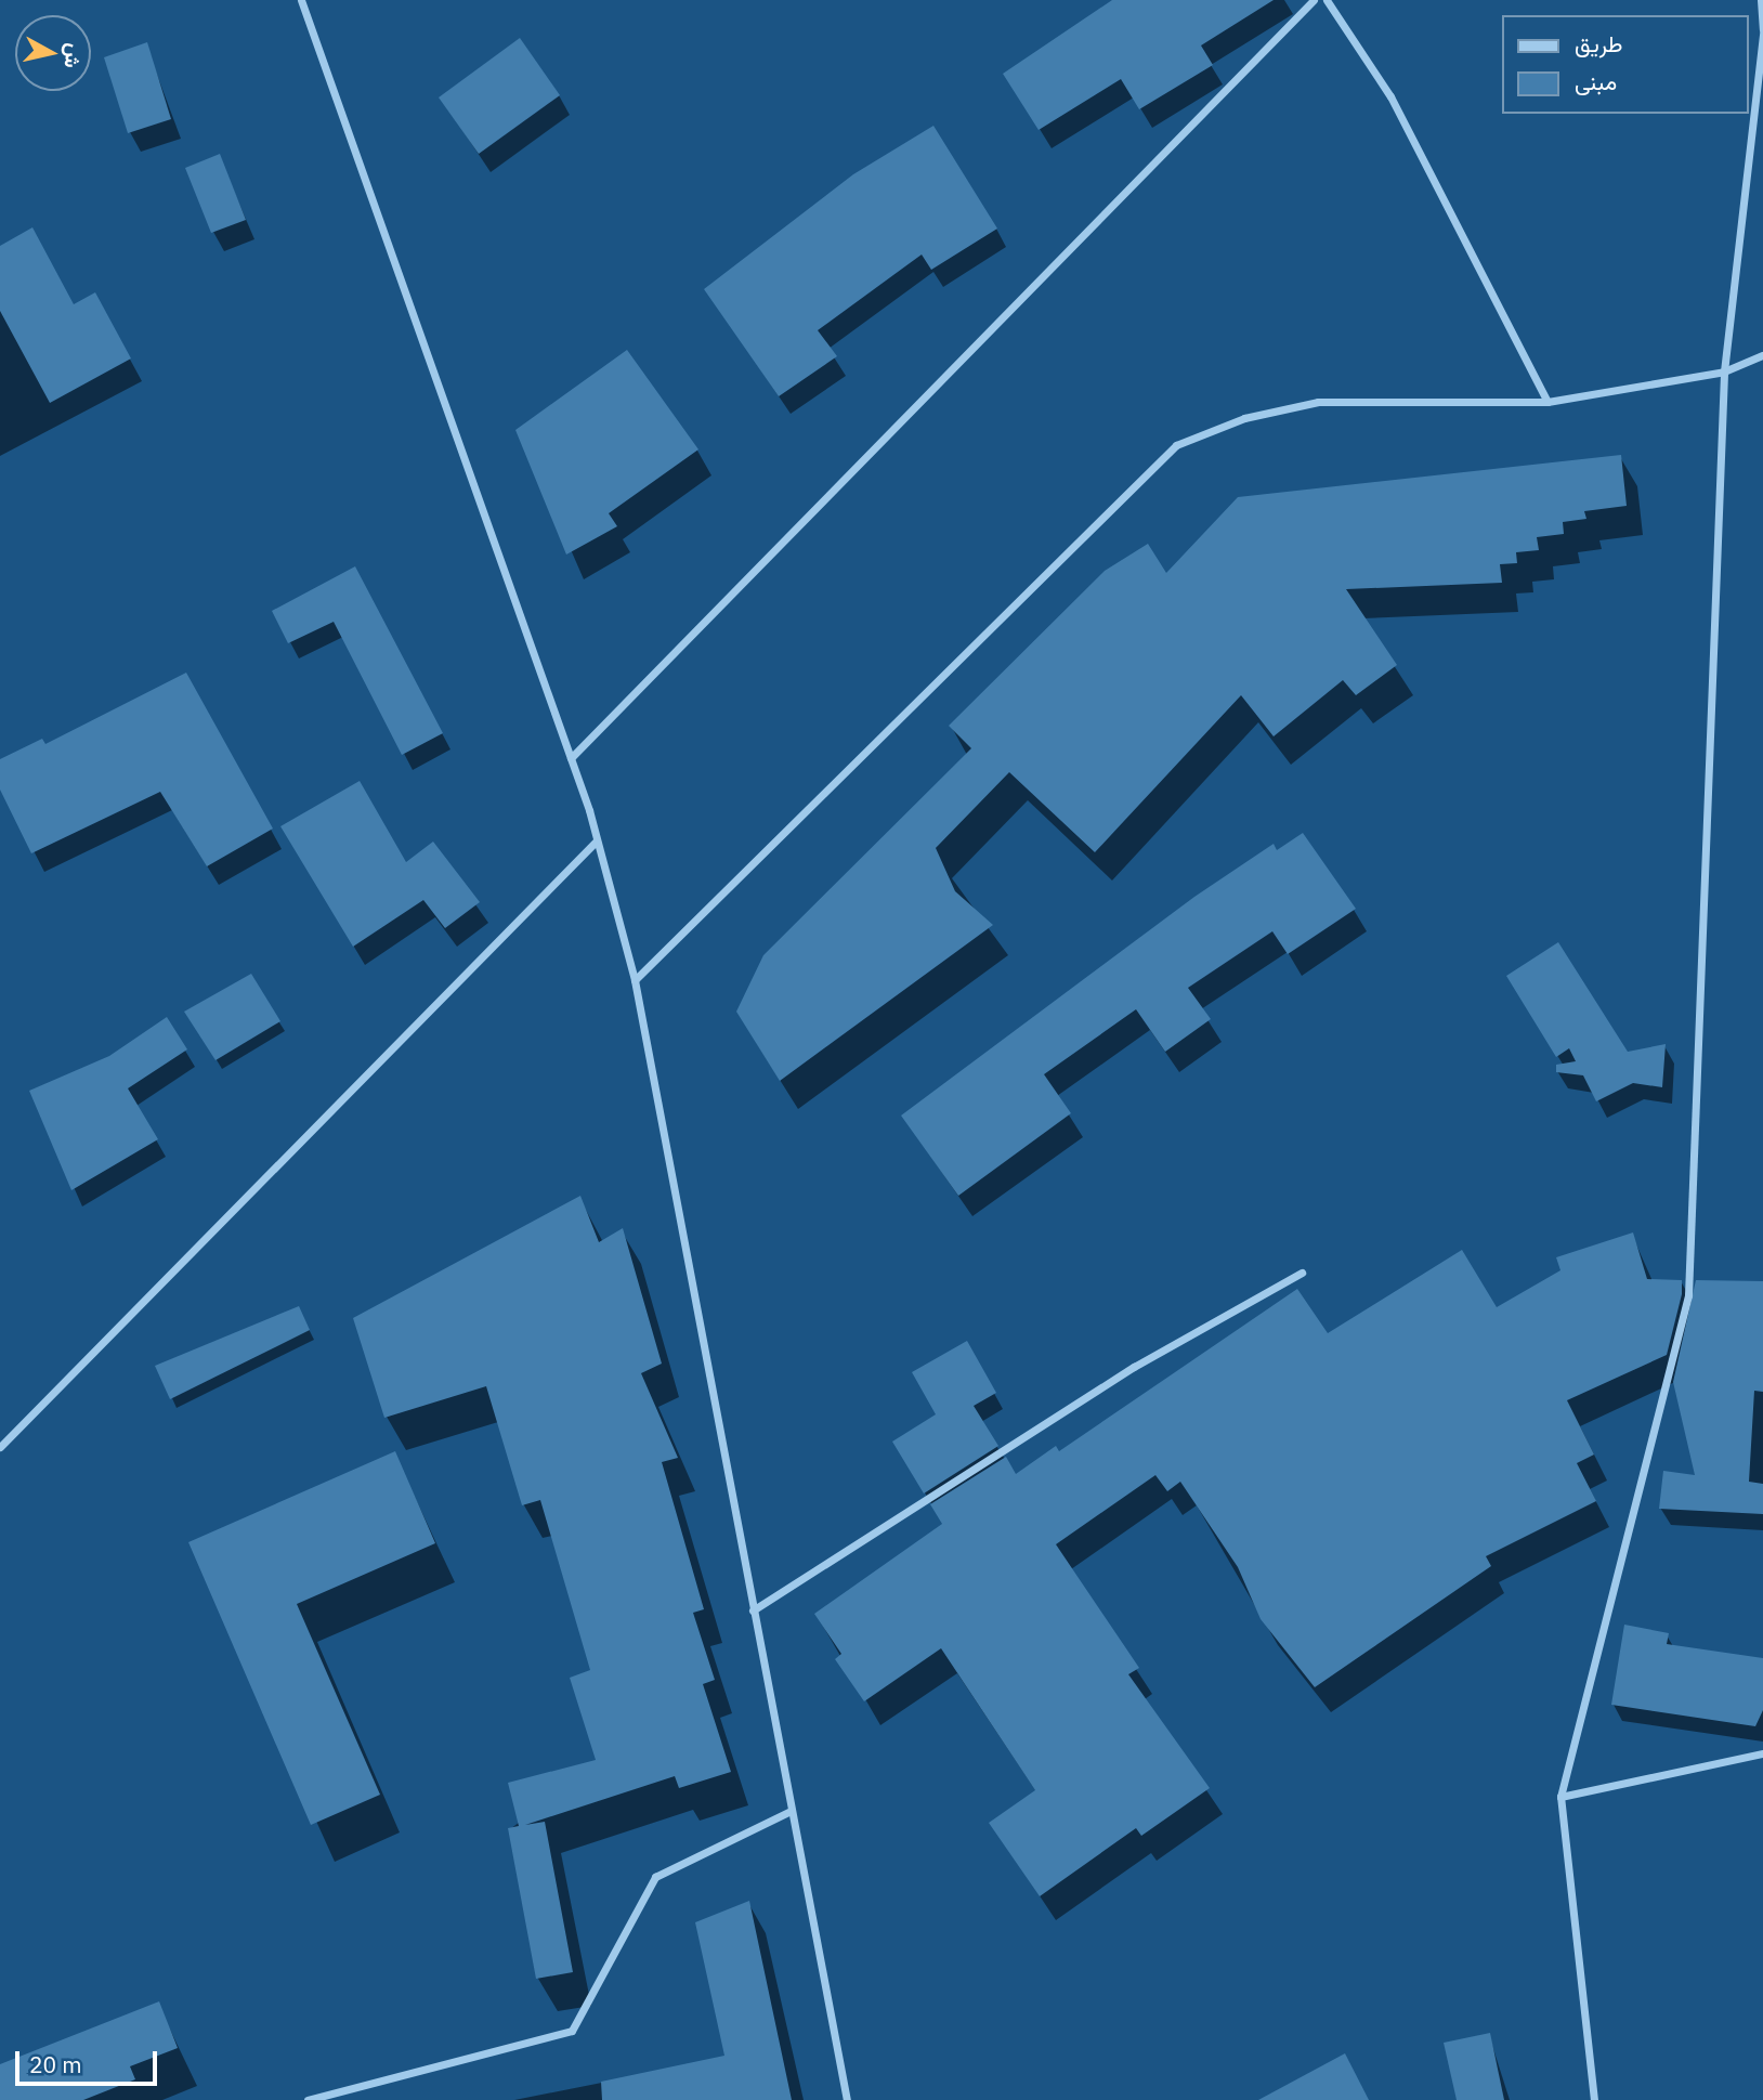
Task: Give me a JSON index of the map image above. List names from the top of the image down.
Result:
{
  "legend": ["طريق", "مبنى"],
  "scale_bar": "20 m",
  "north": "right"
}
